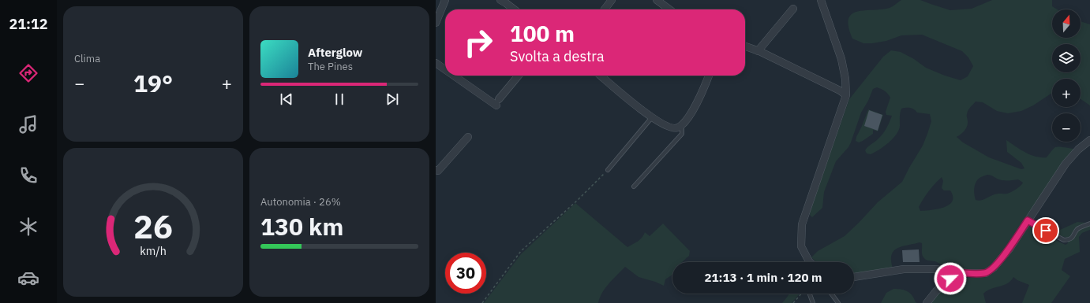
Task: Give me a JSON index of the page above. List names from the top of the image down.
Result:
{
  "north": "top",
  "page": {
    "tabs": "21:12",
    "tile": [
      "Clima",
      ["Autonomia · 26%", "130 km"]
    ],
    "map_buttons": ["+", "−"],
    "turn": ["100 m", "Svolta a destra"],
    "song": ["Afterglow", "The Pines"],
    "heat": ["−", "19°", "+"],
    "limit": "30",
    "trip": "21:13 · 1 min · 120 m",
    "gauge": ["26", "km/h"]
  }
}
